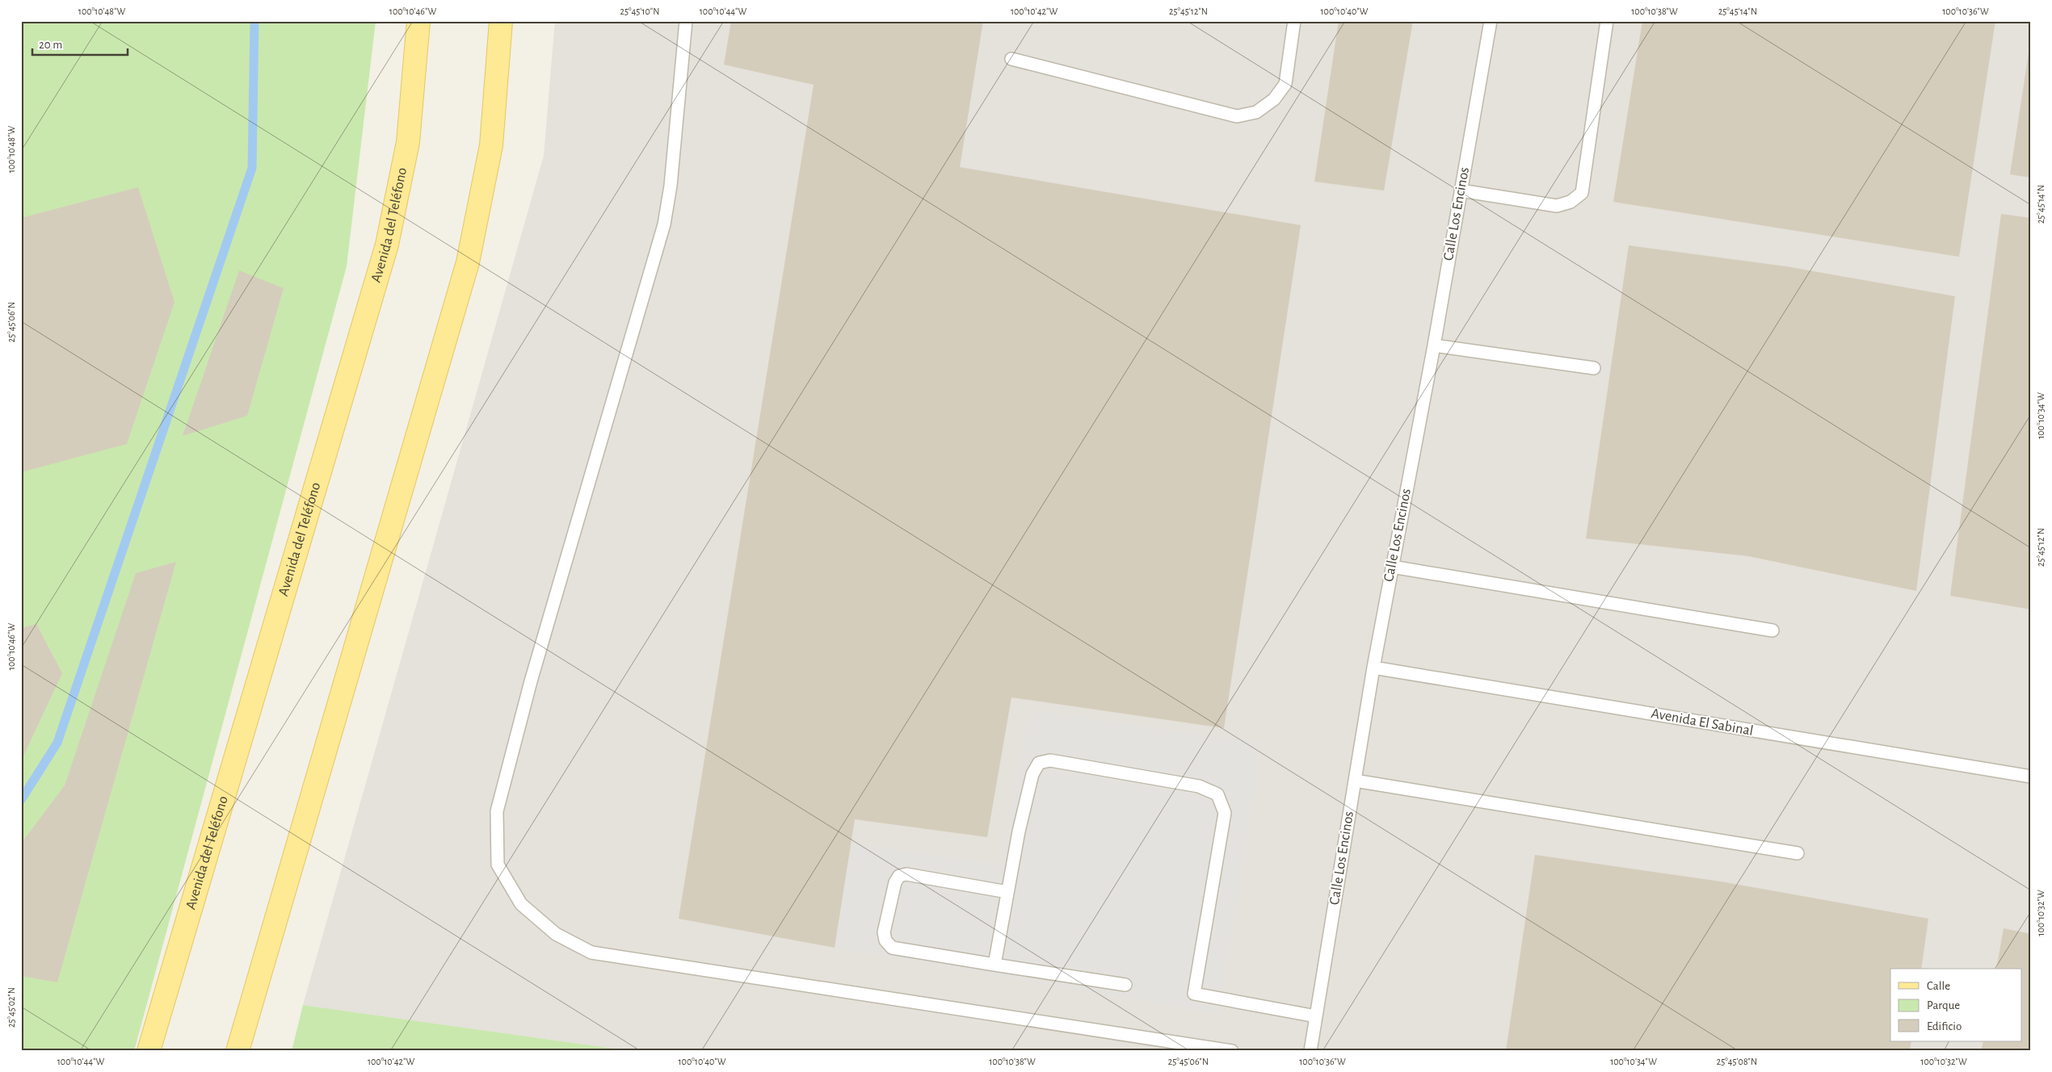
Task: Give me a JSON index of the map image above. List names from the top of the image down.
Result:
{
  "streets": {
    "main road": ["Avenida del Teléfono"],
    "lane": ["Calle Los Encinos", "Avenida El Sabinal"]
  },
  "crossings": [
    ["Calle Los Encinos", "Avenida El Sabinal"]
  ],
  "legend": ["Calle", "Parque", "Edificio"],
  "scale_bar": "20 m",
  "coordinates": [
    "100°10'48\"W",
    "100°10'46\"W",
    "25°45'10\"N",
    "100°10'44\"W",
    "100°10'42\"W",
    "25°45'12\"N",
    "100°10'40\"W",
    "100°10'38\"W",
    "25°45'14\"N",
    "100°10'36\"W",
    "25°45'06\"N",
    "100°10'34\"W",
    "100°10'32\"W",
    "25°45'02\"N",
    "25°45'08\"N"
  ]
}
